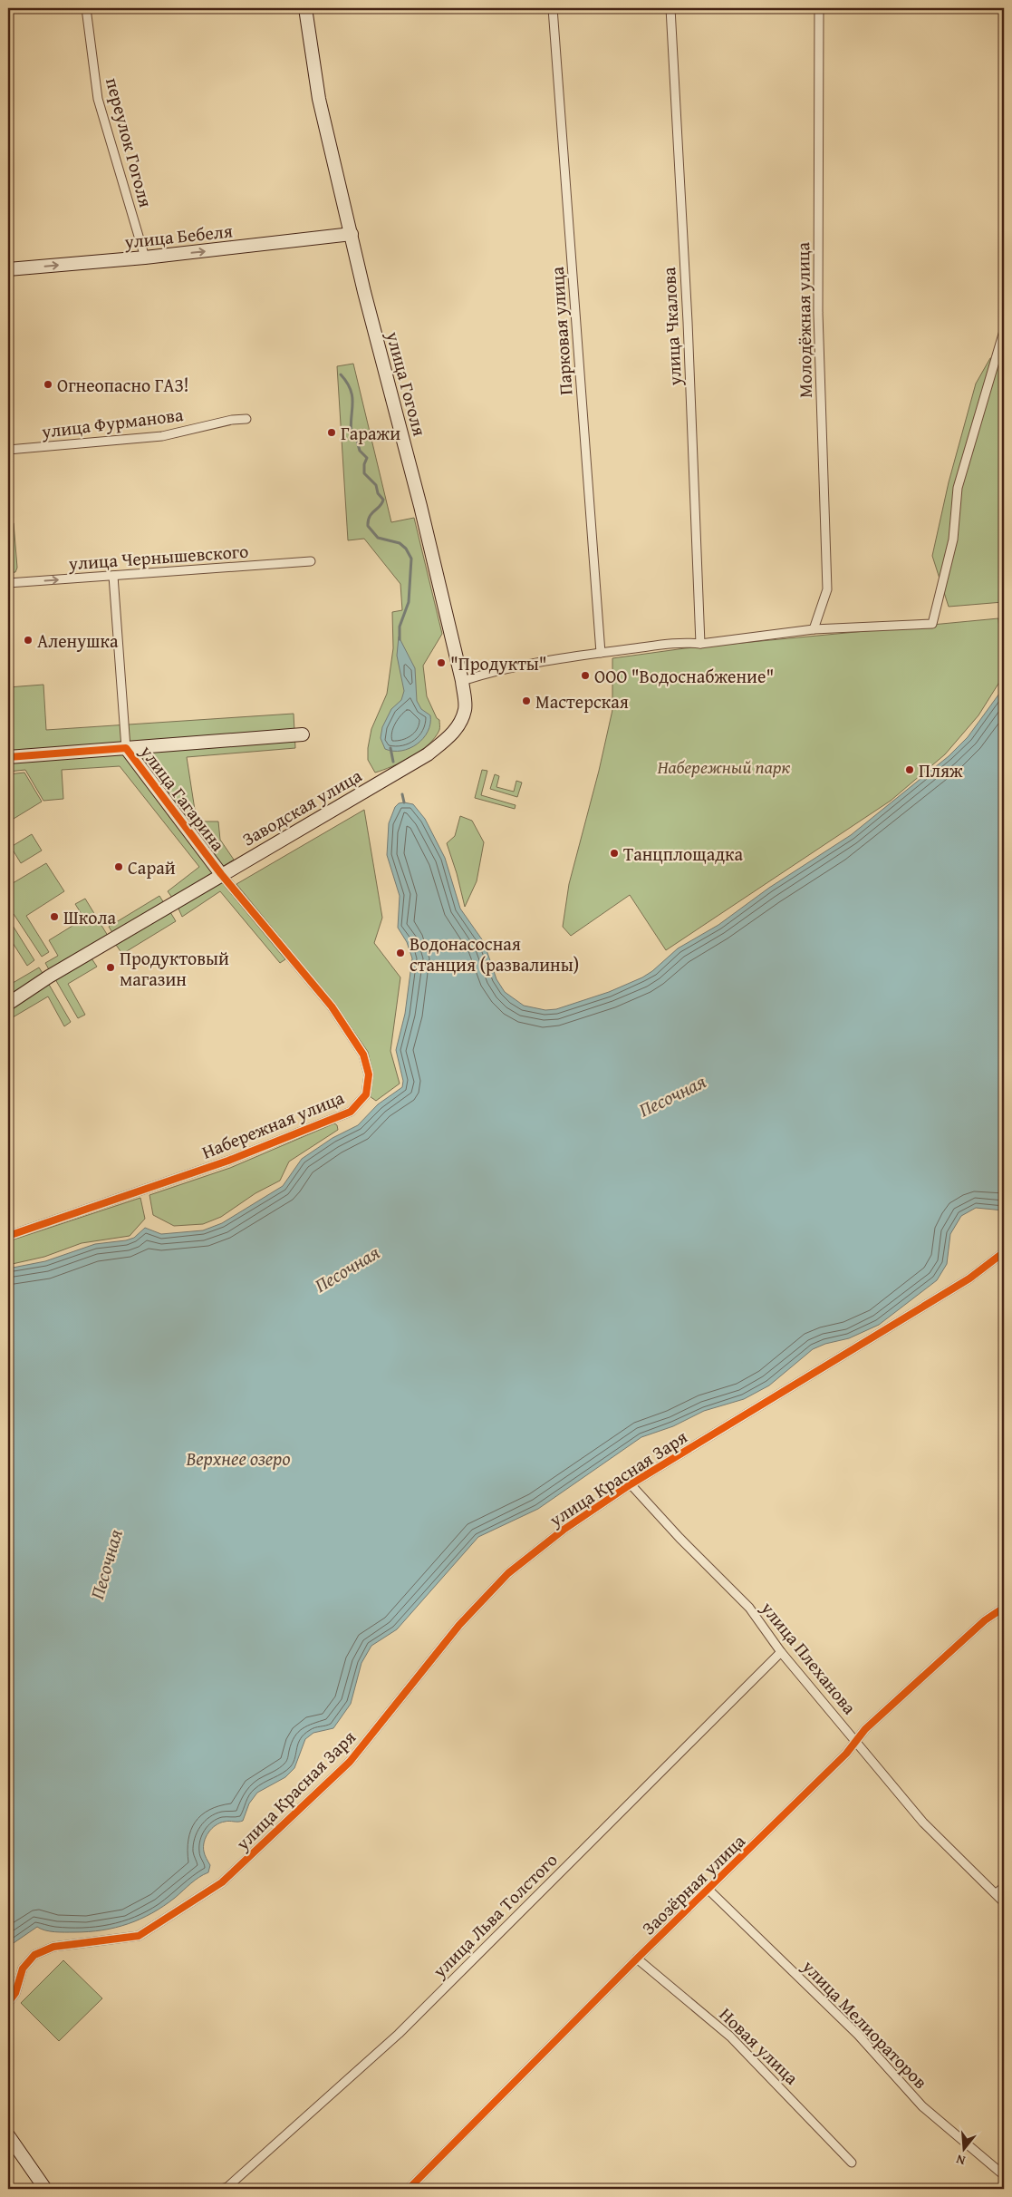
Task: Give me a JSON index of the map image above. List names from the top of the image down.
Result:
{
  "streets": {
    "main road": [
      "улица Бебеля",
      "улица Гоголя",
      "улица Гагарина",
      "Заводская улица"
    ],
    "street": [
      "переулок Гоголя",
      "Молодёжная улица",
      "улица Чкалова",
      "Парковая улица",
      "улица Фурманова",
      "улица Чернышевского",
      "Набережная улица",
      "улица Красная Заря",
      "улица Плеханова",
      "Заозёрная улица",
      "улица Льва Толстого",
      "улица Мелиораторов",
      "Новая улица"
    ]
  },
  "crossings": [
    ["переулок Гоголя", "улица Бебеля"],
    ["улица Бебеля", "улица Гоголя"],
    ["улица Гоголя", "Заводская улица"],
    ["улица Гагарина", "Заводская улица"],
    ["улица Гагарина", "Набережная улица"],
    ["Заводская улица", "Набережная улица"],
    ["улица Красная Заря", "улица Плеханова"],
    ["улица Плеханова", "Заозёрная улица"],
    ["улица Плеханова", "улица Льва Толстого"],
    ["Заозёрная улица", "улица Мелиораторов"],
    ["Заозёрная улица", "Новая улица"]
  ],
  "one_way": ["улица Бебеля"],
  "water": ["Песочная", "Верхнее озеро"],
  "parks": ["Набережный парк"],
  "places": [
    "Огнеопасно ГАЗ!",
    "Гаражи",
    "Аленушка",
    "\"Продукты\"",
    "ООО \"Водоснабжение\"",
    "Мастерская",
    "Пляж",
    "Танцплощадка",
    "Сарай",
    "Школа",
    "Водонасосная станция (развалины)",
    "Продуктовый магазин"
  ],
  "north": "bottom"
}
